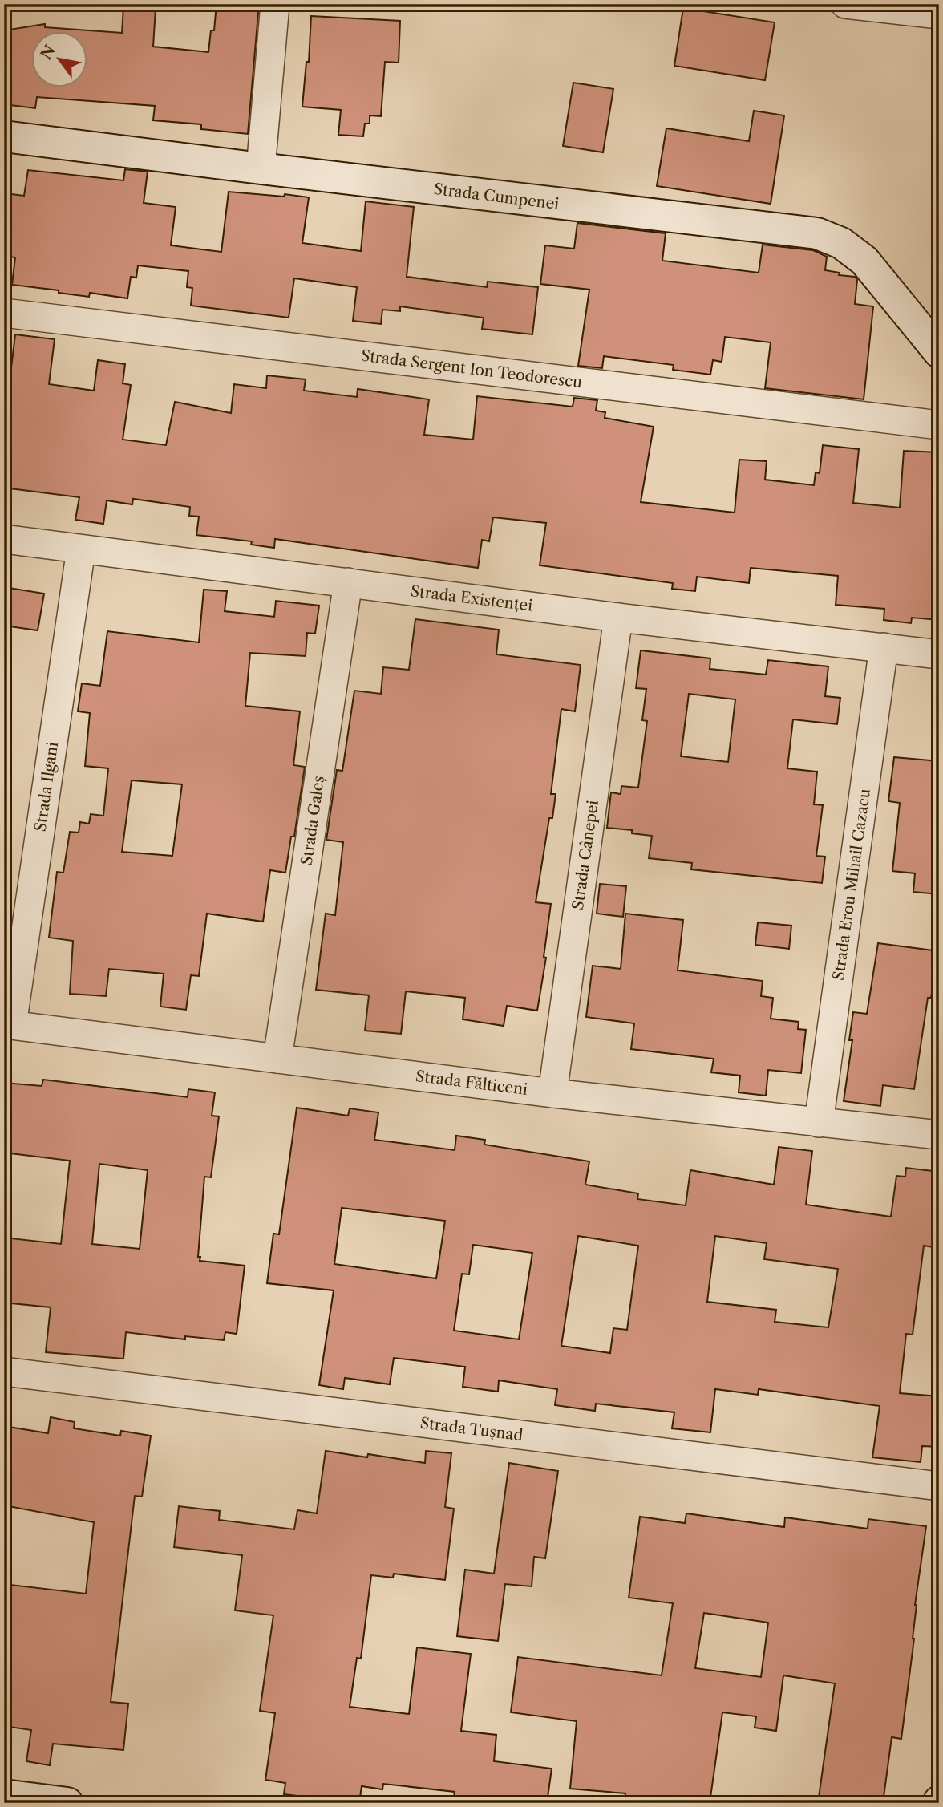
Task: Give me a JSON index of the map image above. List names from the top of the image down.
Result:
{
  "streets": {
    "street": [
      "Strada Cumpenei",
      "Strada Sergent Ion Teodorescu",
      "Strada Existenței",
      "Strada Ilgani",
      "Strada Galeș",
      "Strada Cânepei",
      "Strada Erou Mihail Cazacu",
      "Strada Fălticeni",
      "Strada Tușnad"
    ]
  },
  "crossings": [
    ["Strada Existenței", "Strada Ilgani"],
    ["Strada Existenței", "Strada Galeș"],
    ["Strada Existenței", "Strada Cânepei"],
    ["Strada Existenței", "Strada Erou Mihail Cazacu"],
    ["Strada Ilgani", "Strada Fălticeni"],
    ["Strada Galeș", "Strada Fălticeni"],
    ["Strada Cânepei", "Strada Fălticeni"],
    ["Strada Erou Mihail Cazacu", "Strada Fălticeni"]
  ],
  "north": "top left"
}
